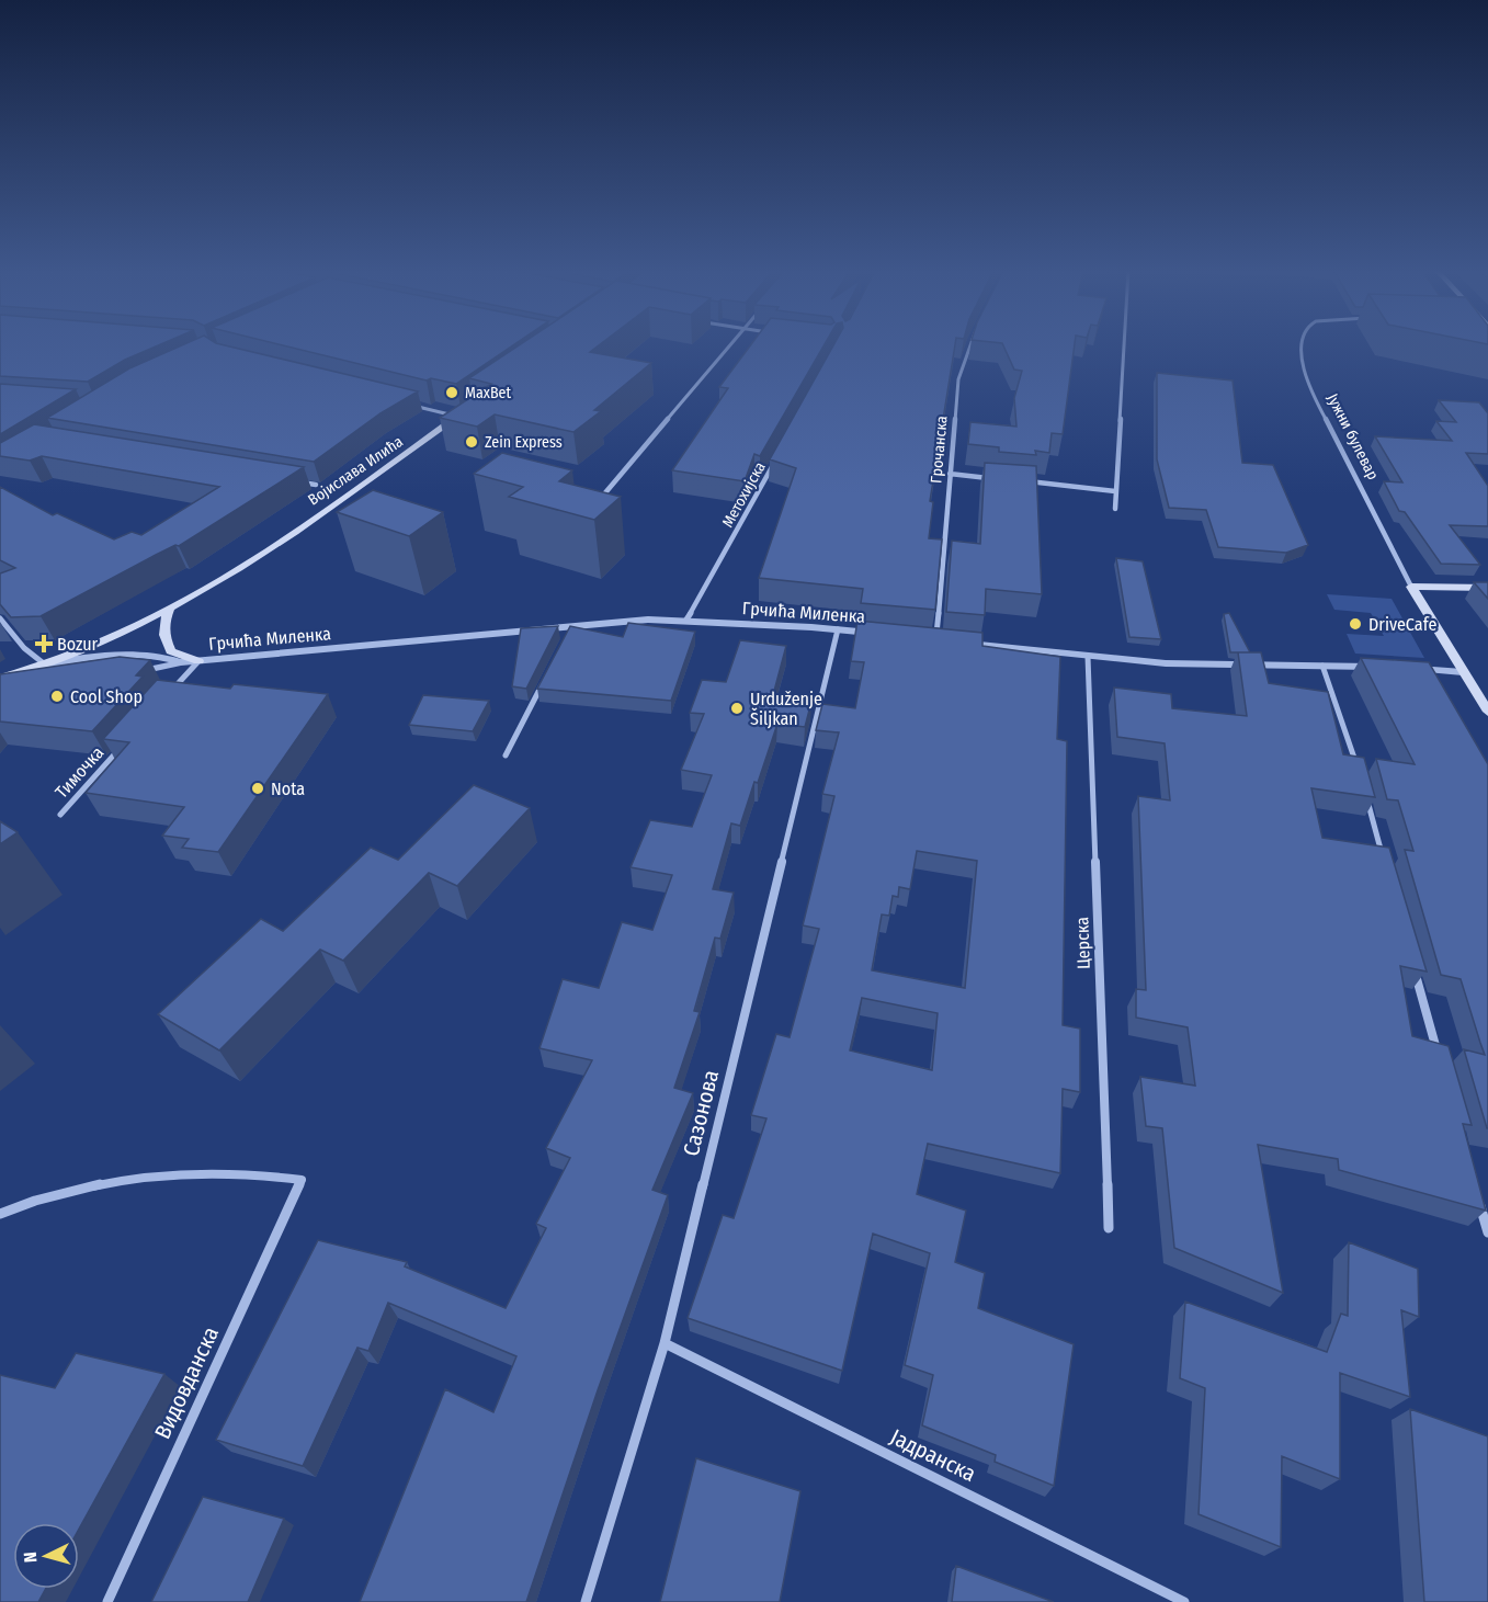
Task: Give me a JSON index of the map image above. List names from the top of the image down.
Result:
{
  "streets": {
    "main road": ["Јужни булевар", "Војислава Илића"],
    "street": [
      "Грочанска",
      "Метохијска",
      "Грчића Миленка",
      "Тимочка",
      "Церска",
      "Сазонова",
      "Видовданска",
      "Јадранска"
    ]
  },
  "crossings": [
    ["Војислава Илића", "Грчића Миленка"],
    ["Метохијска", "Грчића Миленка"],
    ["Грчића Миленка", "Сазонова"],
    ["Сазонова", "Јадранска"]
  ],
  "places": {
    "other": [
      "MaxBet",
      "Zein Express",
      "DriveCafe",
      "Cool Shop",
      "Urduženje Šiljkan",
      "Nota"
    ],
    "health": ["Bozur"]
  },
  "north": "left"
}
